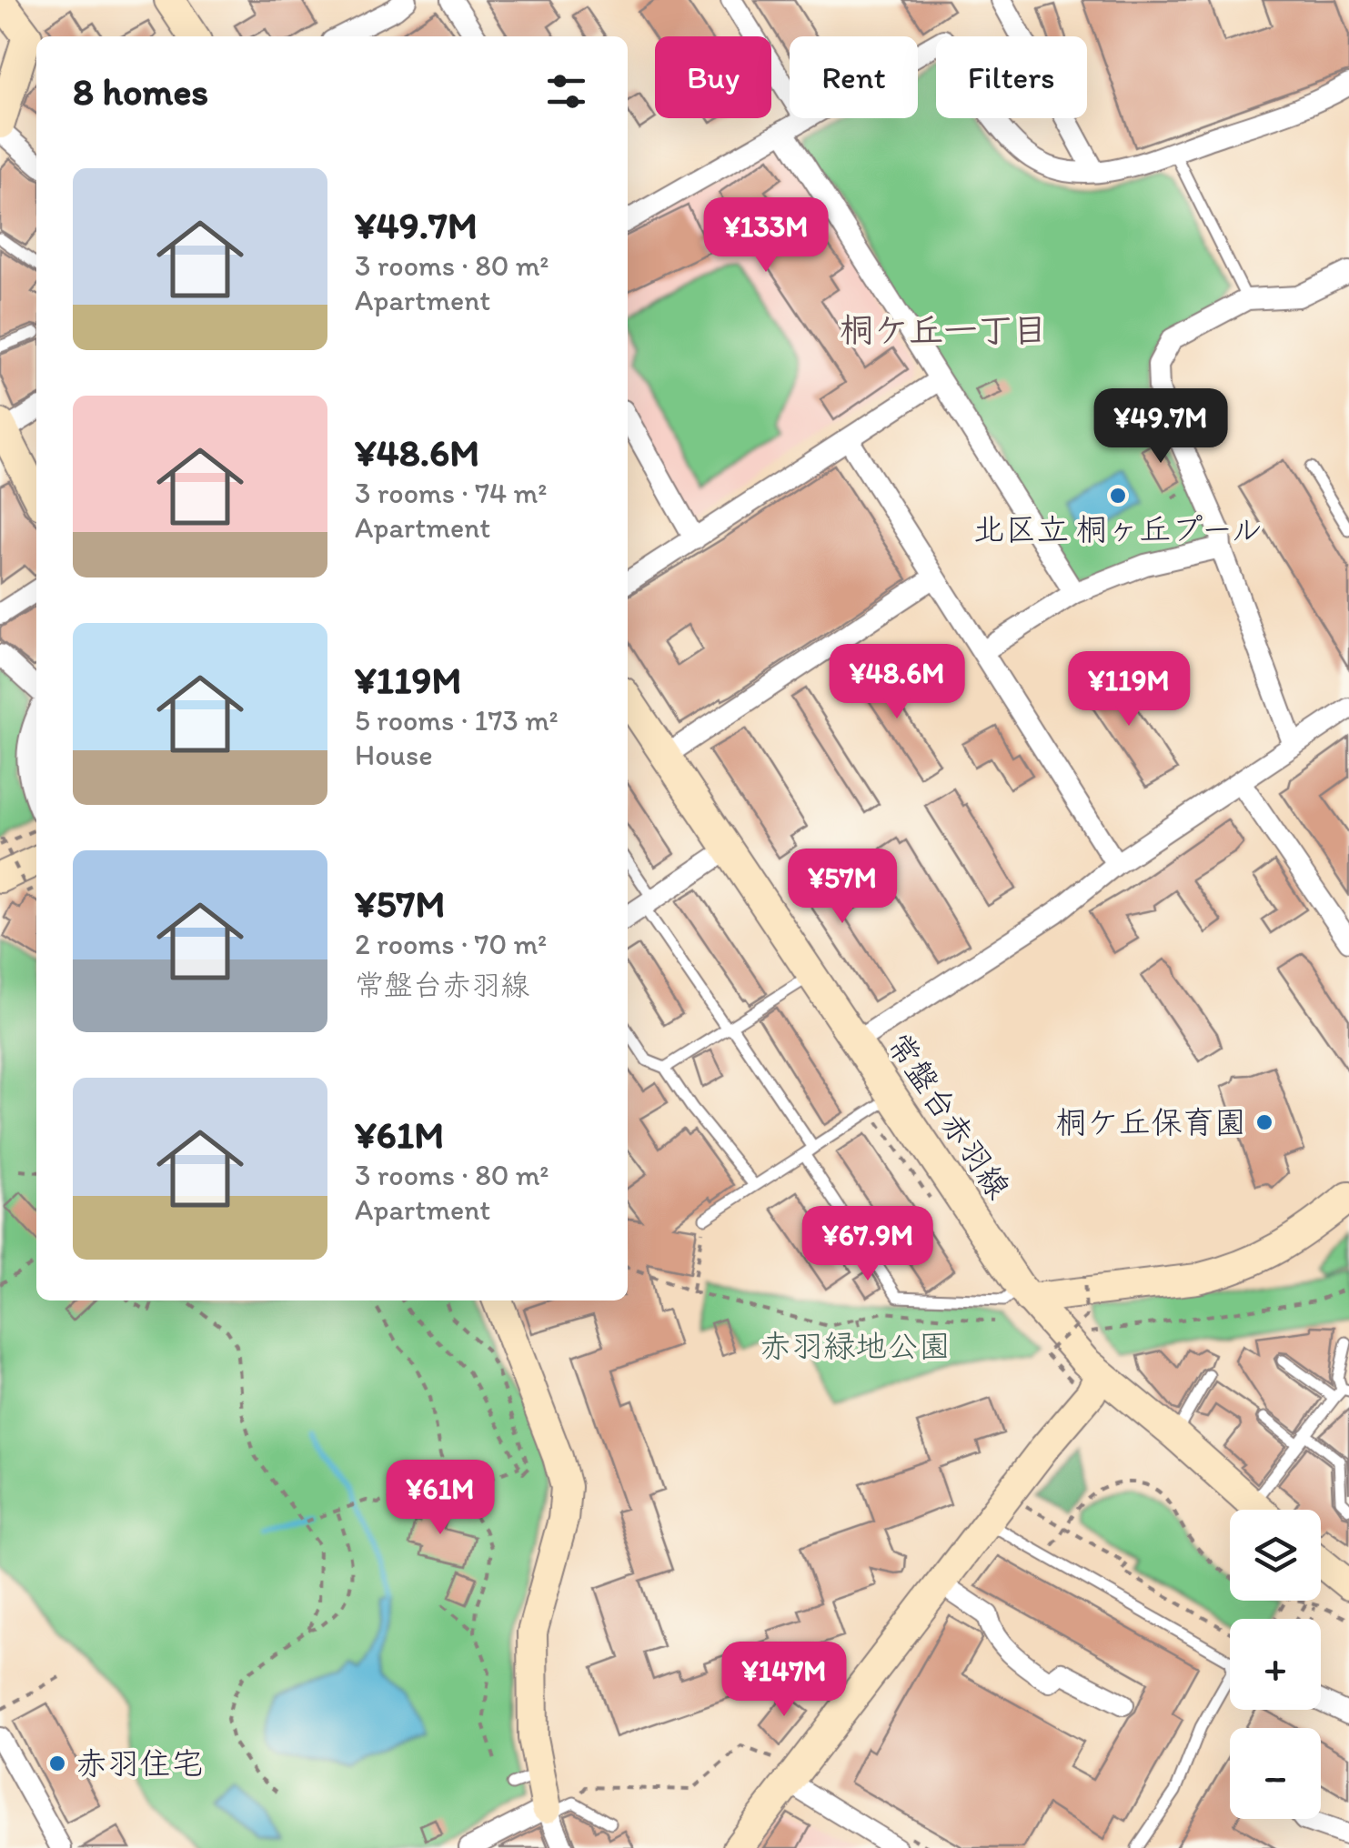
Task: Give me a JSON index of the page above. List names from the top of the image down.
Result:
{
  "streets": {
    "street": ["常盤台赤羽線"]
  },
  "districts": ["桐ケ丘一丁目"],
  "parks": ["赤羽緑地公園"],
  "places": ["北区立 桐ヶ丘プール", "桐ケ丘保育園", "赤羽住宅"],
  "page": {
    "chip": ["Buy", "Rent", "Filters"],
    "heading": "8 homes",
    "list": [
      {
        "name": "¥49.7M",
        "note": "3 rooms · 80 m² · Apartment"
      },
      {
        "name": "¥48.6M",
        "note": "3 rooms · 74 m² · Apartment"
      },
      {
        "name": "¥119M",
        "note": "5 rooms · 173 m² · House"
      },
      {
        "name": "¥57M",
        "note": "2 rooms · 70 m² · 常盤台赤羽線"
      },
      {
        "name": "¥61M",
        "note": "3 rooms · 80 m² · Apartment"
      }
    ],
    "price": [
      "¥133M",
      "¥49.7M",
      "¥48.6M",
      "¥119M",
      "¥57M",
      "¥67.9M",
      "¥61M",
      "¥147M"
    ],
    "map_buttons": ["+", "−"]
  }
}
